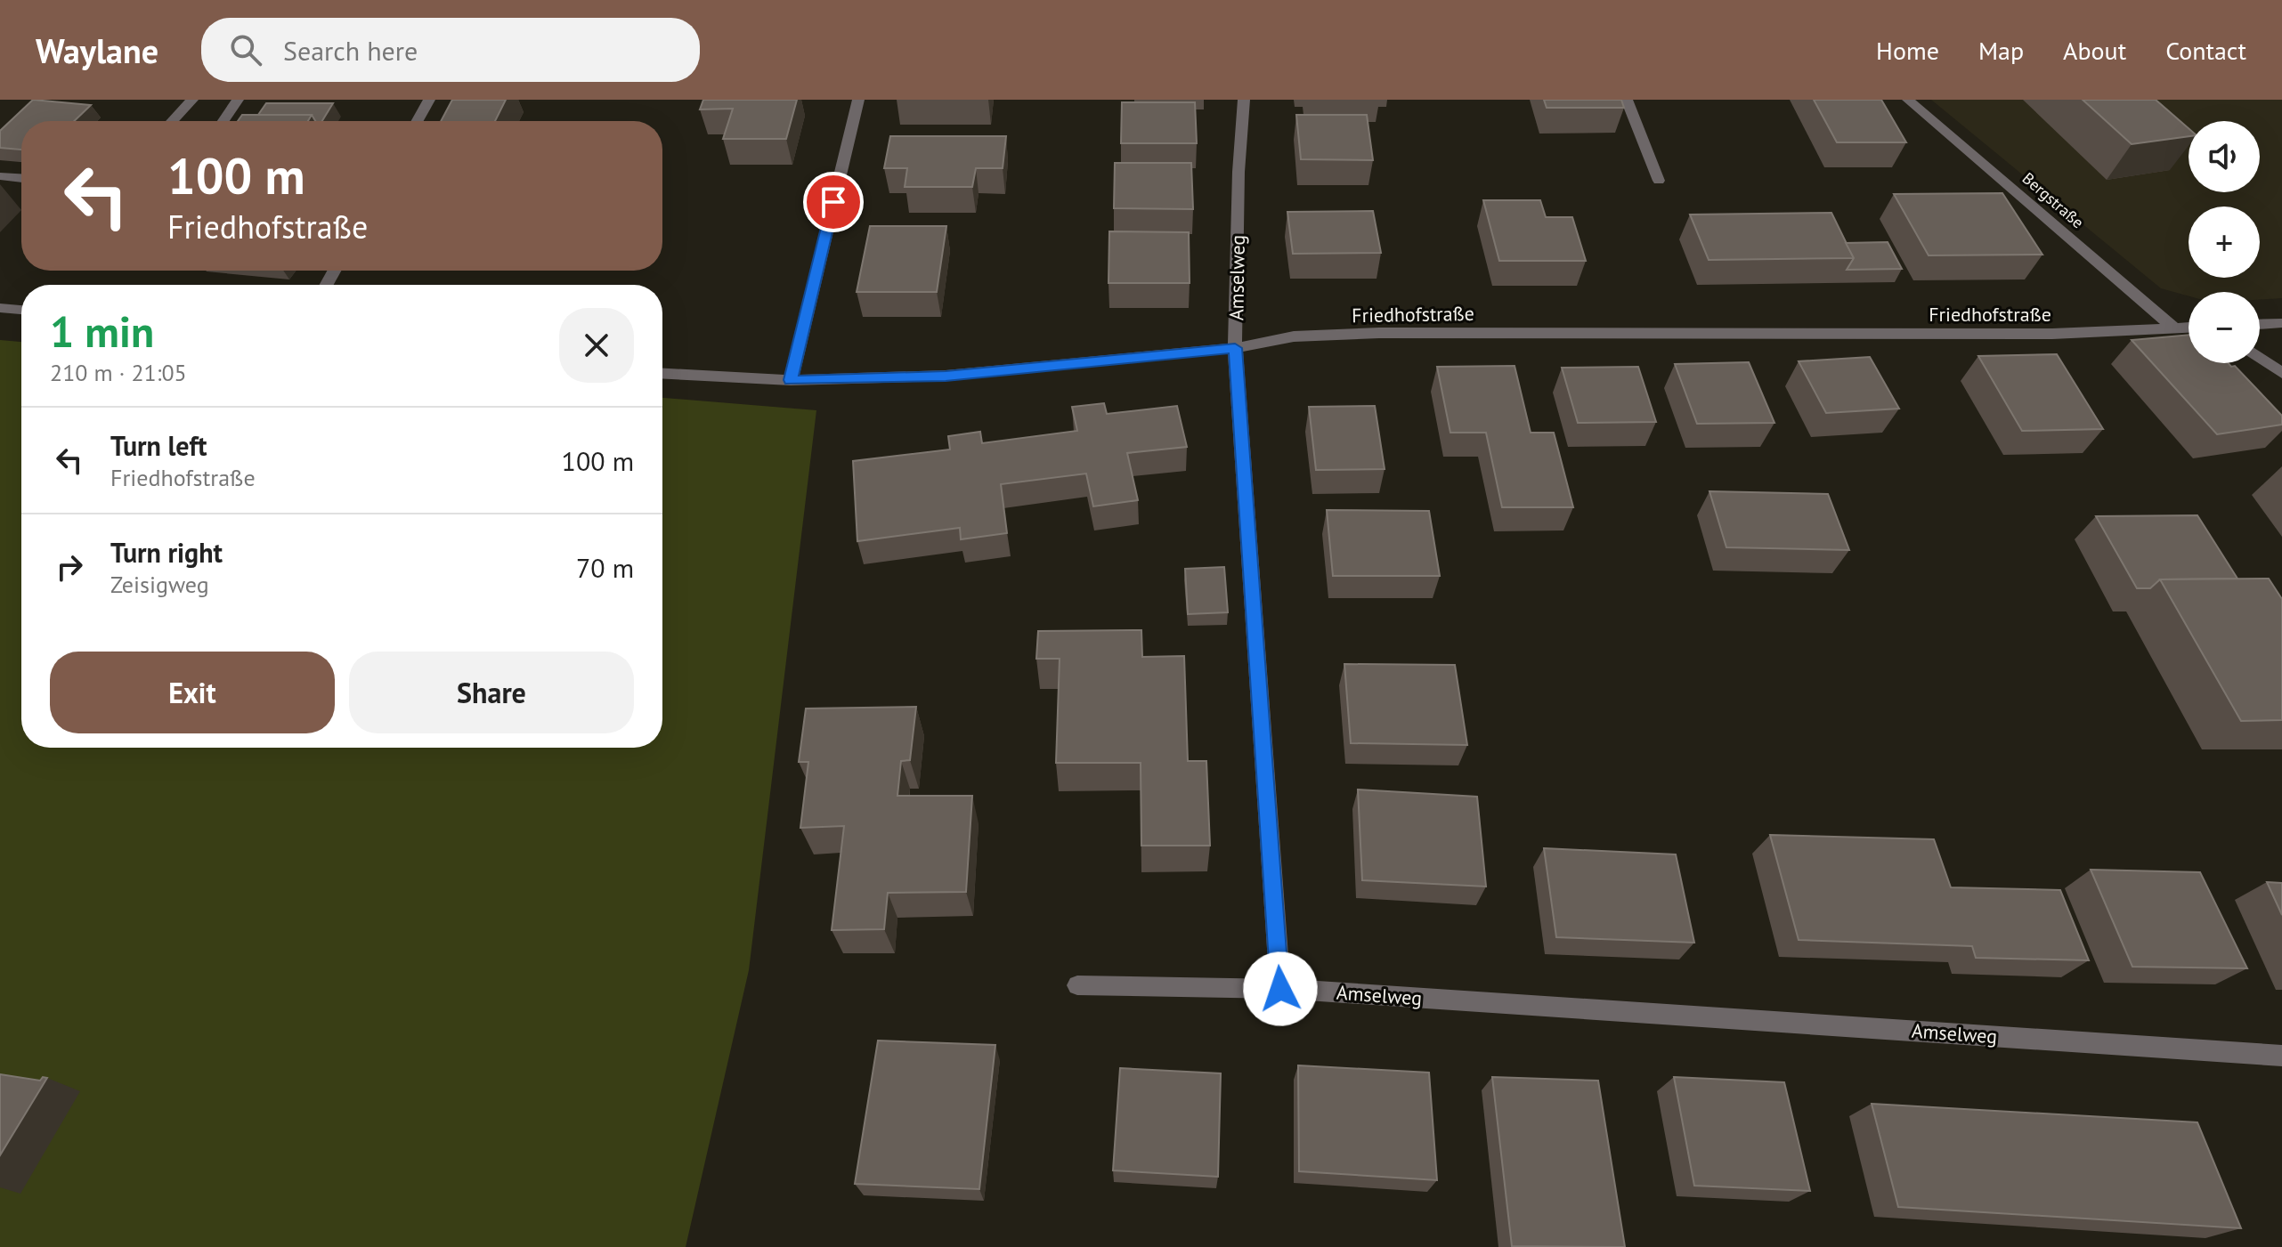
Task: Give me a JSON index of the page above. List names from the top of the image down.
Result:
{
  "streets": {
    "street": ["Bergstraße", "Amselweg", "Friedhofstraße"]
  },
  "crossings": [
    ["Bergstraße", "Friedhofstraße"],
    ["Amselweg", "Friedhofstraße"]
  ],
  "page": {
    "header": "Waylane",
    "search": "Search here",
    "nav": [
      "Home",
      "Map",
      "About",
      "Contact"
    ],
    "map_buttons": ["+", "−"],
    "turn": ["100 m", "Friedhofstraße"],
    "heading": ["1 min", "210 m · 21:05"],
    "list": [
      {
        "name": "Turn left",
        "note": "Friedhofstraße",
        "value": "100 m"
      },
      {
        "name": "Turn right",
        "note": "Zeisigweg",
        "value": "70 m"
      }
    ],
    "buttons": ["Exit", "Share"]
  }
}
